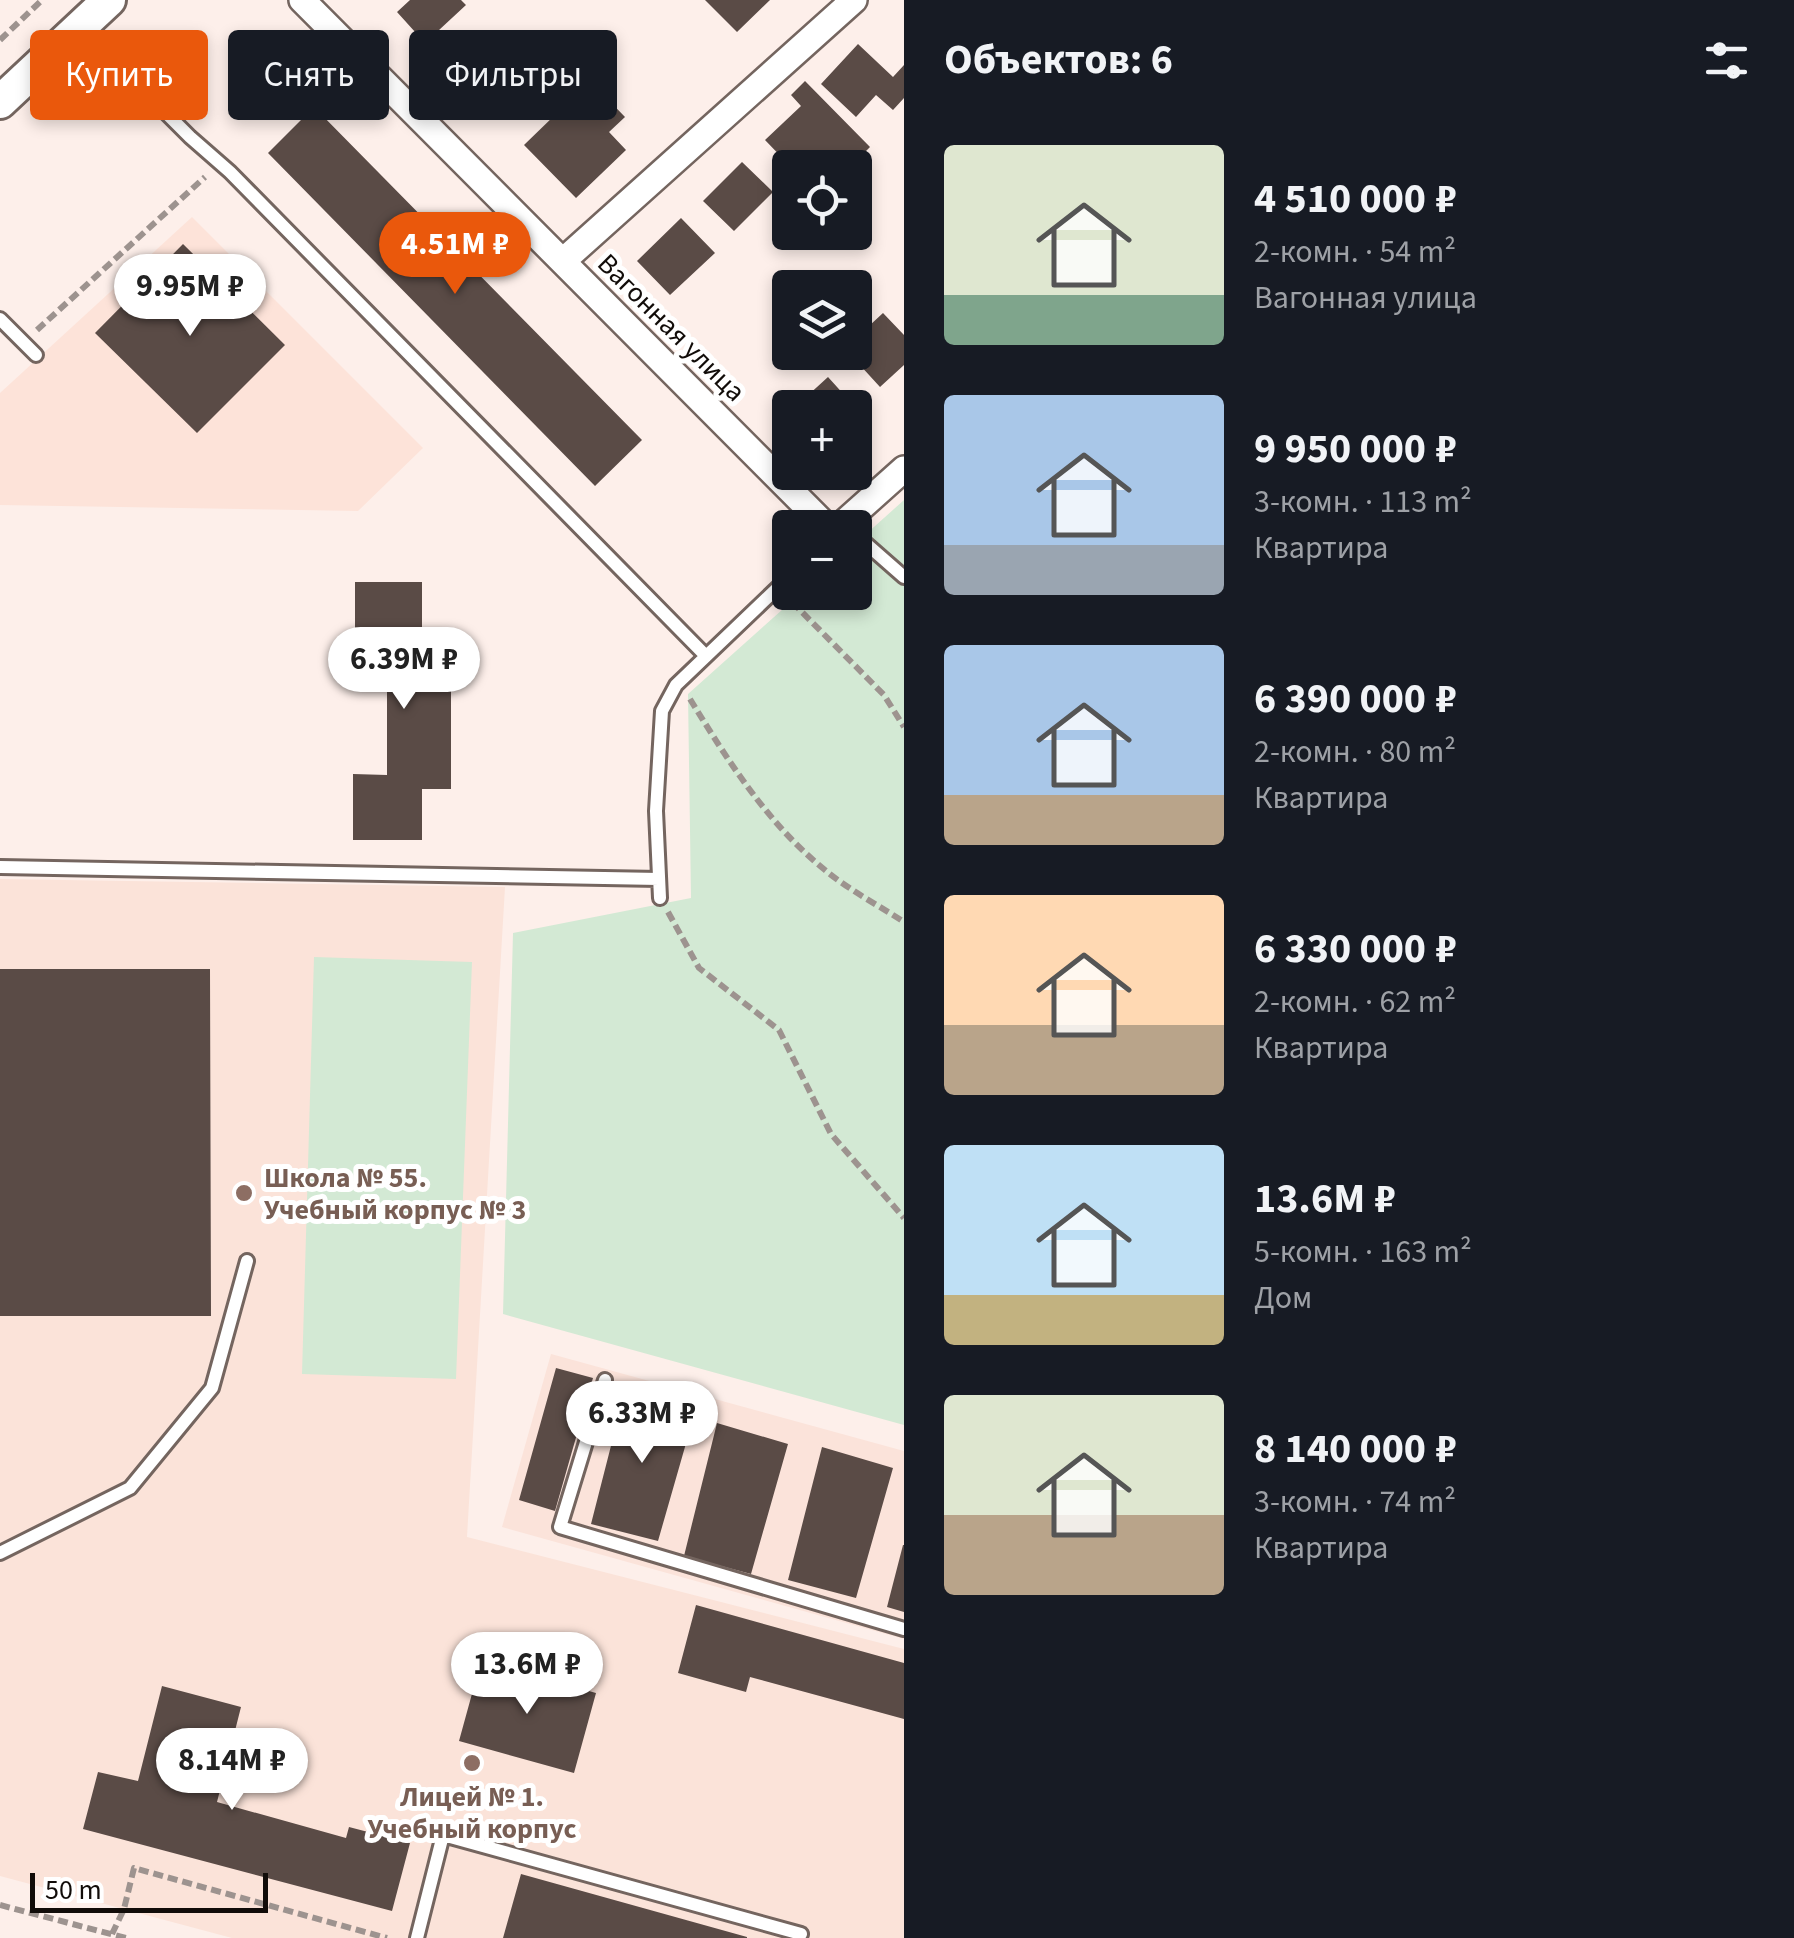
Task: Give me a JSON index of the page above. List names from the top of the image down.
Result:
{
  "streets": {
    "street": ["Вагонная улица"]
  },
  "places": ["Школа № 55. Учебный корпус № 3", "Лицей № 1. Учебный корпус"],
  "scale_bar": "50 m",
  "page": {
    "heading": "Объектов: 6",
    "chip": ["Купить", "Снять", "Фильтры"],
    "list": [
      {
        "name": "4 510 000 ₽",
        "note": "2-комн. · 54 m² · Вагонная улица"
      },
      {
        "name": "9 950 000 ₽",
        "note": "3-комн. · 113 m² · Квартира"
      },
      {
        "name": "6 390 000 ₽",
        "note": "2-комн. · 80 m² · Квартира"
      },
      {
        "name": "6 330 000 ₽",
        "note": "2-комн. · 62 m² · Квартира"
      },
      {
        "name": "13.6M ₽",
        "note": "5-комн. · 163 m² · Дом"
      },
      {
        "name": "8 140 000 ₽",
        "note": "3-комн. · 74 m² · Квартира"
      }
    ],
    "map_buttons": ["+", "−"],
    "price": [
      "4.51M ₽",
      "9.95M ₽",
      "6.39M ₽",
      "6.33M ₽",
      "13.6M ₽",
      "8.14M ₽"
    ],
    "scale": "50 m"
  }
}
